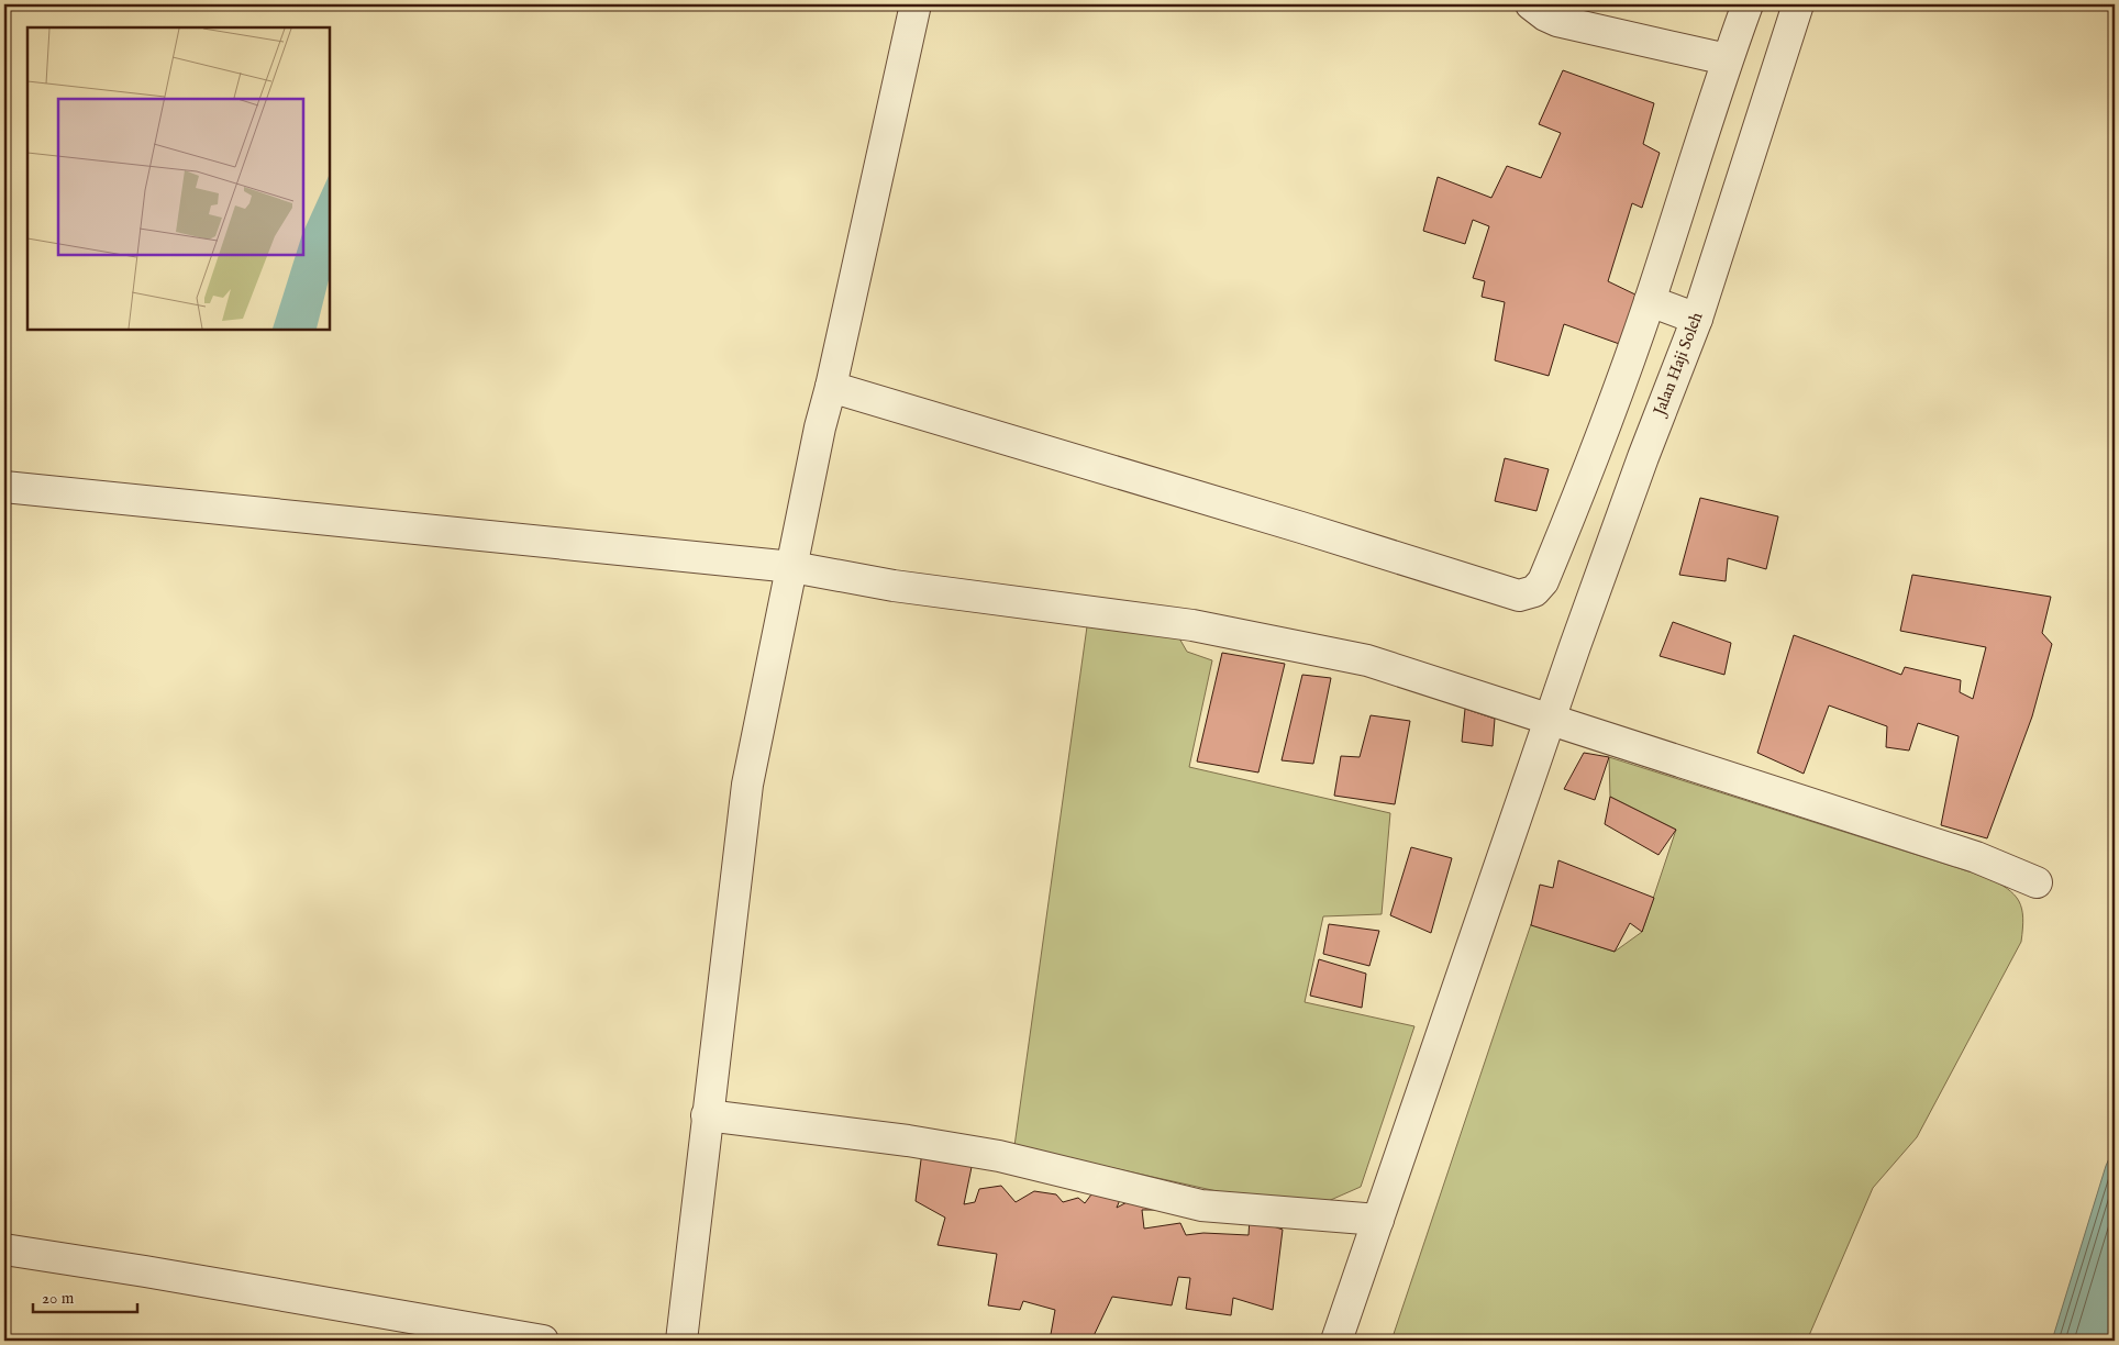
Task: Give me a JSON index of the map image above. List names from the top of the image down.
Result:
{
  "streets": {
    "street": ["Jalan Haji Soleh"]
  },
  "scale_bar": "20 m"
}
